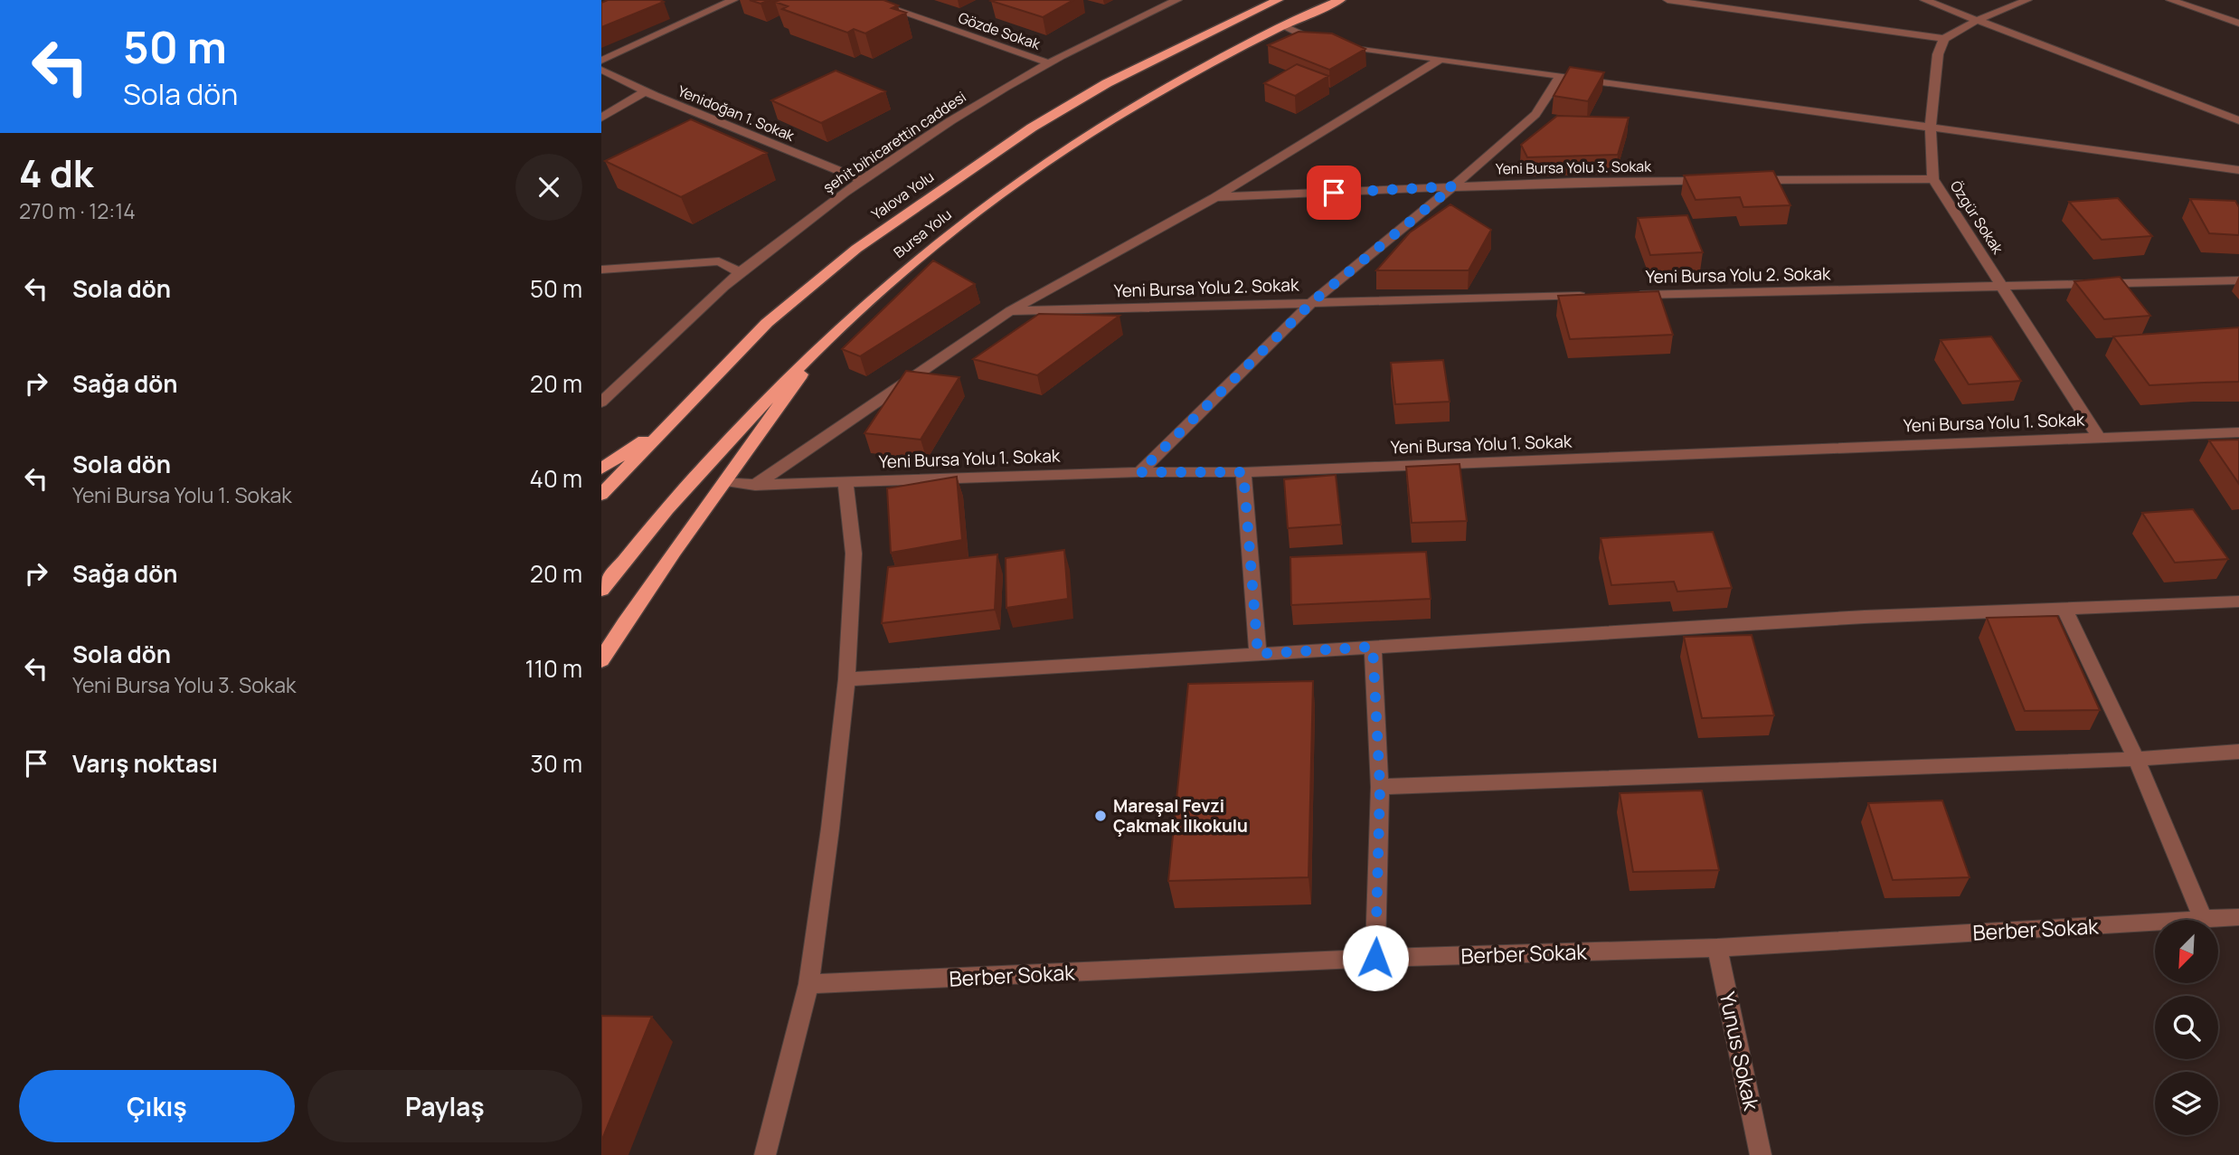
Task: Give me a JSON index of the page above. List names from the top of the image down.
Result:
{
  "streets": {
    "highway": ["Yalova Yolu", "Bursa Yolu"],
    "street": [
      "Gözde Sokak",
      "Yenidoğan 1. Sokak",
      "şehit bihicarettin caddesi",
      "Yeni Bursa Yolu 3. Sokak",
      "Özgür Sokak",
      "Yeni Bursa Yolu 2. Sokak",
      "Yeni Bursa Yolu 1. Sokak",
      "Berber Sokak",
      "Yunus Sokak"
    ]
  },
  "crossings": [
    ["Gözde Sokak", "şehit bihicarettin caddesi"],
    ["Yenidoğan 1. Sokak", "şehit bihicarettin caddesi"],
    ["Özgür Sokak", "Yeni Bursa Yolu 2. Sokak"],
    ["Özgür Sokak", "Yeni Bursa Yolu 1. Sokak"],
    ["Berber Sokak", "Yunus Sokak"]
  ],
  "places": ["Mareşal Fevzi Çakmak İlkokulu"],
  "north": "bottom left",
  "page": {
    "turn": ["50 m", "Sola dön"],
    "heading": ["4 dk", "270 m · 12:14"],
    "list": [
      {
        "name": "Sola dön",
        "value": "50 m"
      },
      {
        "name": "Sağa dön",
        "value": "20 m"
      },
      {
        "name": "Sola dön",
        "note": "Yeni Bursa Yolu 1. Sokak",
        "value": "40 m"
      },
      {
        "name": "Sağa dön",
        "value": "20 m"
      },
      {
        "name": "Sola dön",
        "note": "Yeni Bursa Yolu 3. Sokak",
        "value": "110 m"
      },
      {
        "name": "Varış noktası",
        "value": "30 m"
      }
    ],
    "buttons": ["Çıkış", "Paylaş"]
  }
}
